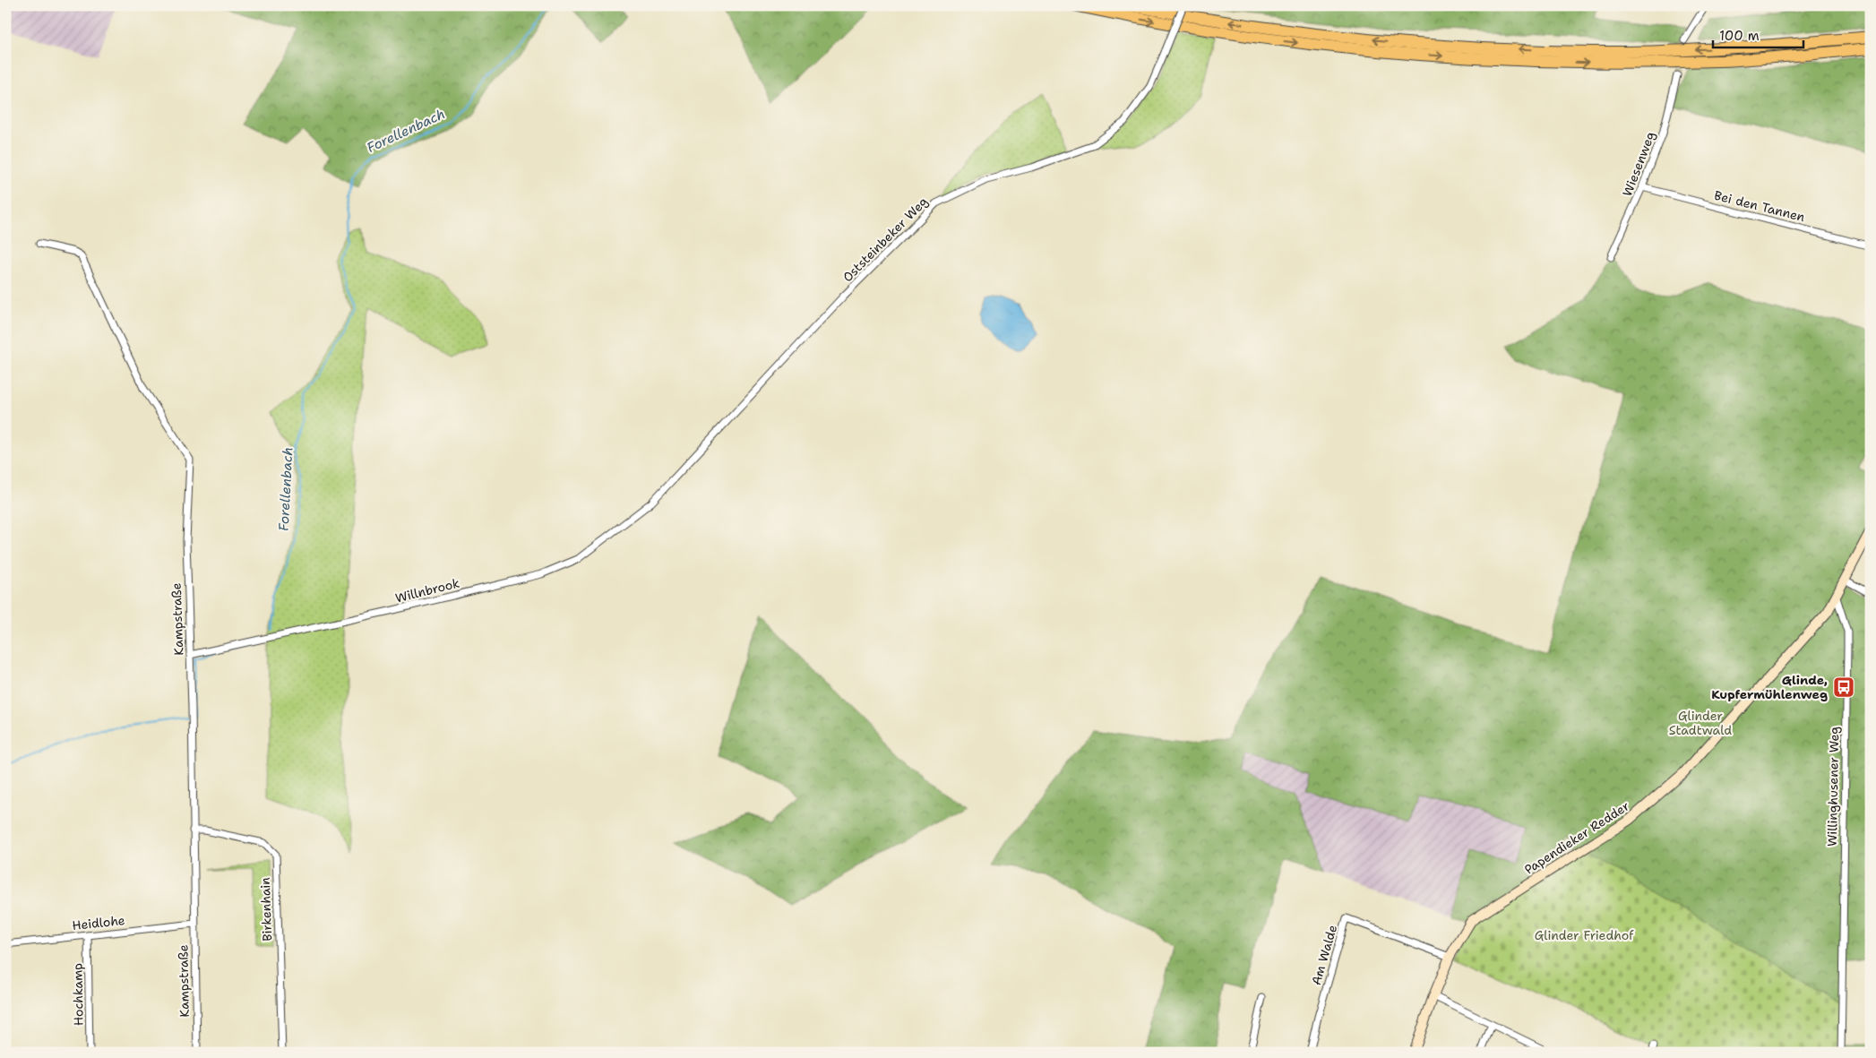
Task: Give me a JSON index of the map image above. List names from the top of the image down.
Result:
{
  "streets": {
    "street": [
      "Wiesenweg",
      "Bei den Tannen",
      "Oststeinbeker Weg",
      "Willnbrook",
      "Kampstraße",
      "Willinghusener Weg",
      "Papendieker Redder",
      "Birkenhain",
      "Heidlohe",
      "Am Walde",
      "Hochkamp"
    ]
  },
  "crossings": [
    ["Wiesenweg", "Bei den Tannen"],
    ["Oststeinbeker Weg", "Willnbrook"],
    ["Willnbrook", "Kampstraße"],
    ["Kampstraße", "Birkenhain"],
    ["Kampstraße", "Heidlohe"],
    ["Willinghusener Weg", "Papendieker Redder"],
    ["Papendieker Redder", "Am Walde"],
    ["Heidlohe", "Hochkamp"]
  ],
  "water": ["Forellenbach"],
  "parks": ["Glinder Stadtwald", "Glinder Friedhof"],
  "places": {
    "bus stop": ["Glinde, Kupfermühlenweg"]
  },
  "scale_bar": "100 m"
}
